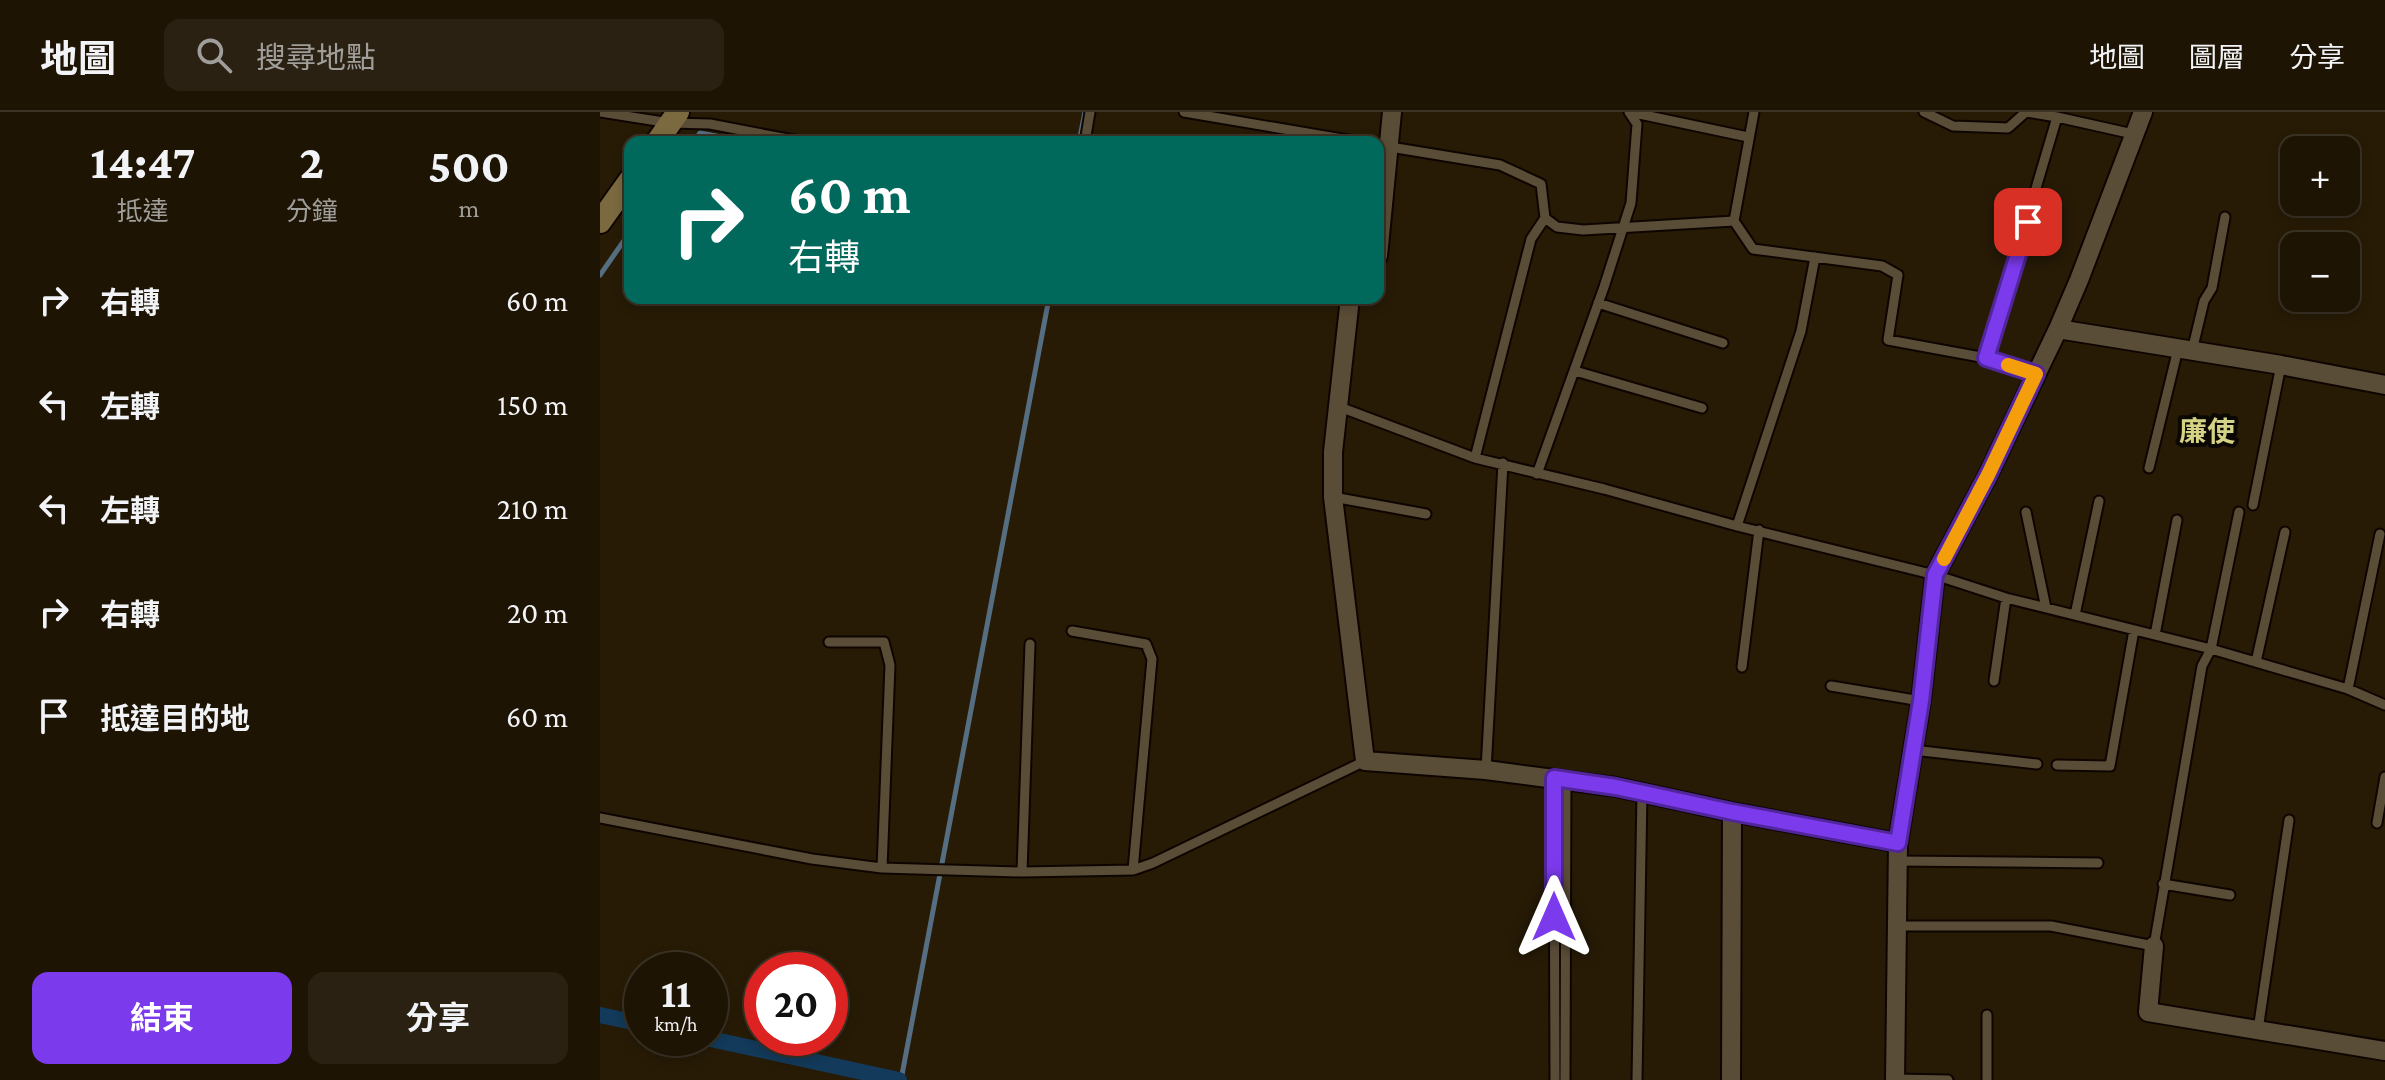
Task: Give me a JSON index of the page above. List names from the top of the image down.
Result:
{
  "districts": ["廉使"],
  "page": {
    "header": "地圖",
    "search": "搜尋地點",
    "nav": ["地圖", "圖層", "分享"],
    "eta": [
      "14:47",
      "抵達",
      "2",
      "分鐘",
      "500",
      "m"
    ],
    "map_buttons": ["+", "−"],
    "turn": ["60 m", "右轉"],
    "list": [
      {
        "name": "右轉",
        "value": "60 m"
      },
      {
        "name": "左轉",
        "value": "150 m"
      },
      {
        "name": "左轉",
        "value": "210 m"
      },
      {
        "name": "右轉",
        "value": "20 m"
      },
      {
        "name": "抵達目的地",
        "value": "60 m"
      }
    ],
    "speed": "11 km/h",
    "limit": "20",
    "buttons": ["結束", "分享"]
  }
}
